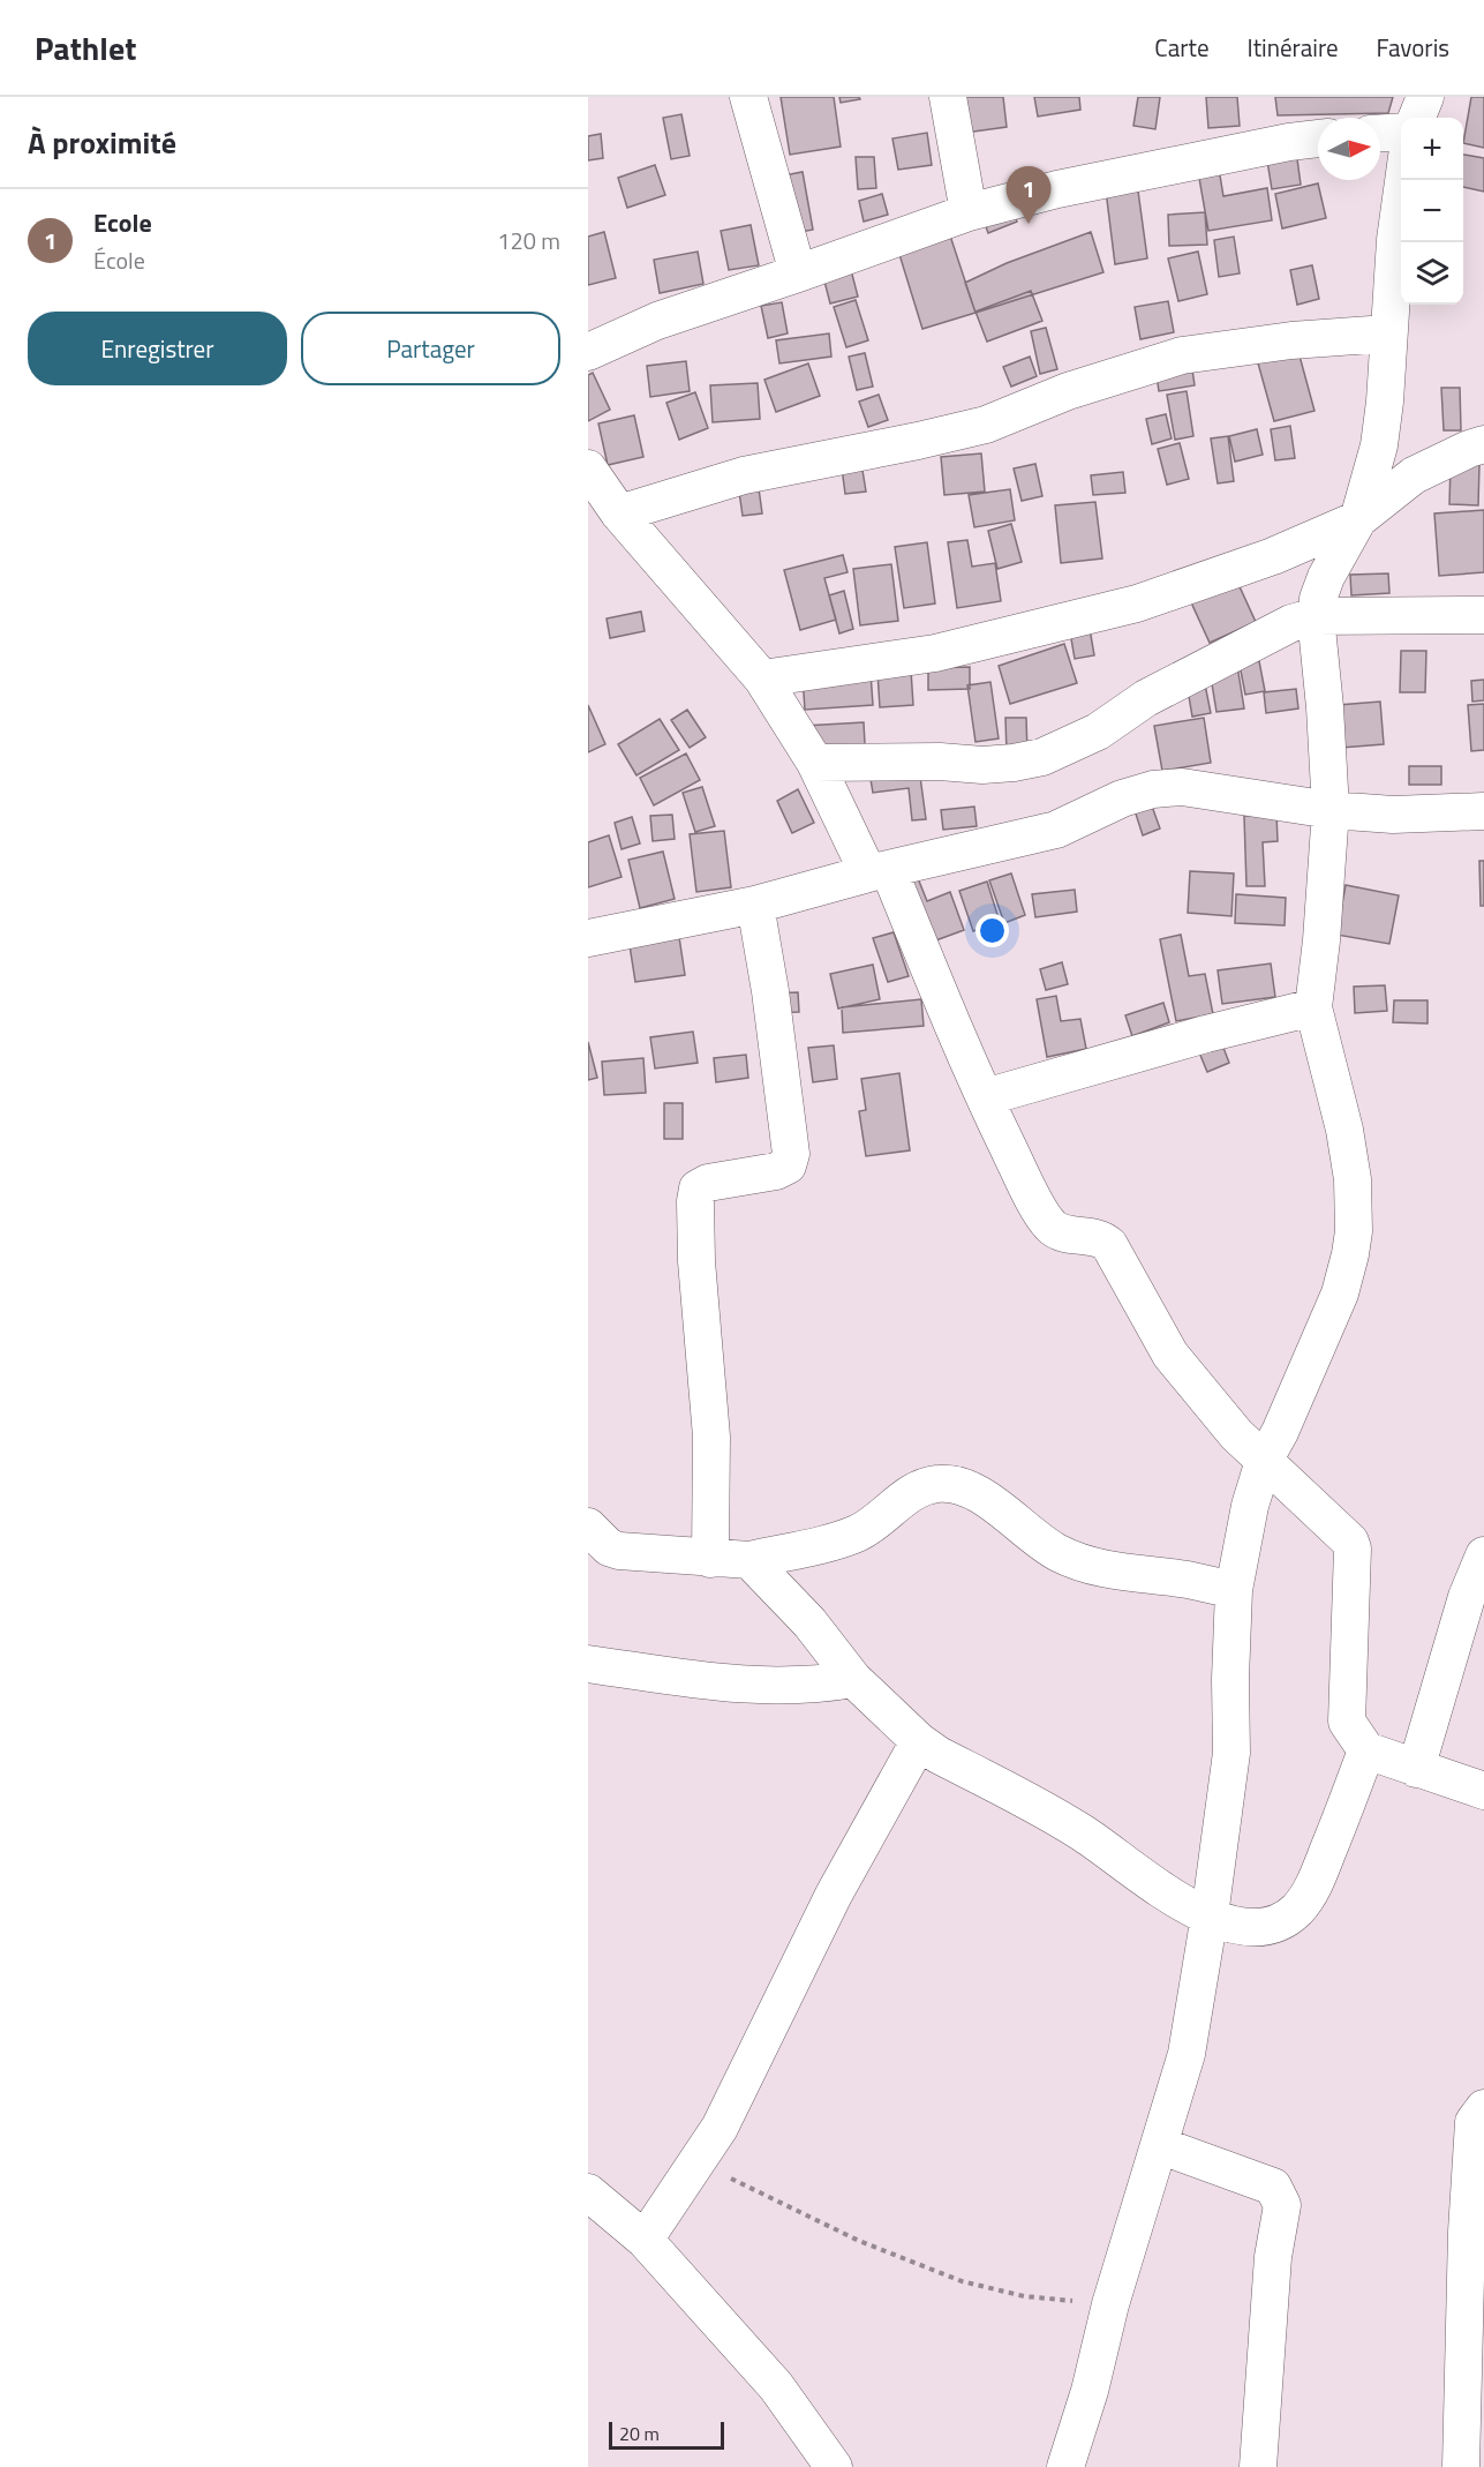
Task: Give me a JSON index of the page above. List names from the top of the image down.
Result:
{
  "scale_bar": "20 m",
  "north": "right",
  "page": {
    "header": "Pathlet",
    "nav": ["Carte", "Itinéraire", "Favoris"],
    "heading": "À proximité",
    "map_buttons": ["+", "−"],
    "pins": "1",
    "list": [
      {
        "mark": "1",
        "name": "Ecole",
        "note": "École",
        "value": "120 m"
      }
    ],
    "buttons": ["Enregistrer", "Partager"],
    "scale": "20 m"
  }
}
